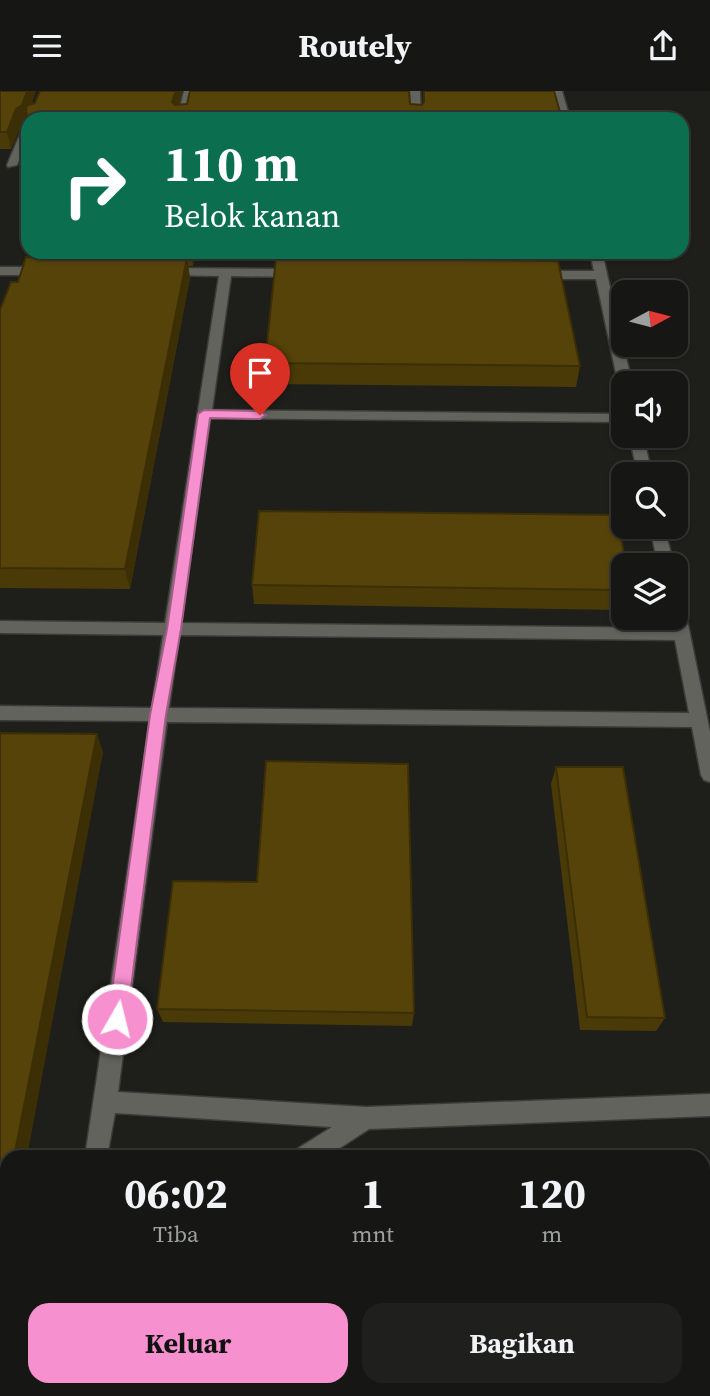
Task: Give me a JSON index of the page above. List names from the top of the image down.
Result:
{
  "north": "right",
  "page": {
    "header": "Routely",
    "turn": ["110 m", "Belok kanan"],
    "eta": [
      "06:02",
      "Tiba",
      "1",
      "mnt",
      "120",
      "m"
    ],
    "buttons": ["Keluar", "Bagikan"]
  }
}
